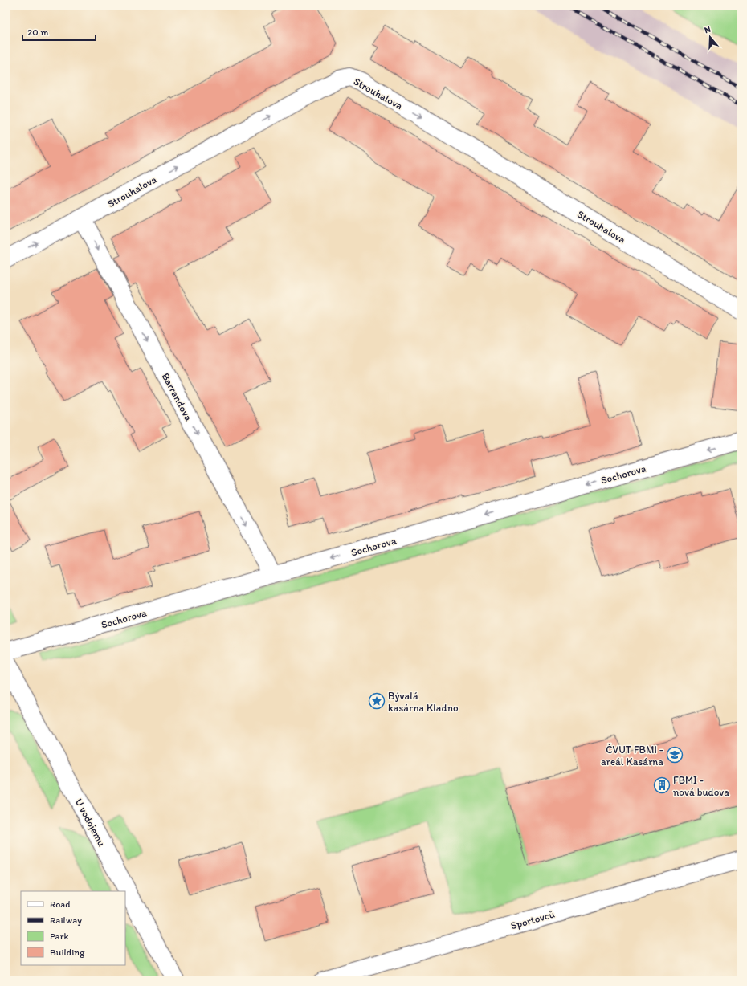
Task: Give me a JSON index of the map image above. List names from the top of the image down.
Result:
{
  "streets": {
    "street": [
      "Strouhalova",
      "Barrandova",
      "Sochorova",
      "U vodojemu",
      "Sportovců"
    ]
  },
  "crossings": [
    ["Strouhalova", "Barrandova"],
    ["Barrandova", "Sochorova"]
  ],
  "one_way": ["Strouhalova", "Barrandova", "Sochorova"],
  "places": {
    "place": ["Bývalá kasárna Kladno"],
    "school or university": ["ČVUT FBMI - areál Kasárna"],
    "building": ["FBMI - nová budova"]
  },
  "legend": [
    "Road",
    "Railway",
    "Park",
    "Building"
  ],
  "scale_bar": "20 m",
  "north": "top"
}
